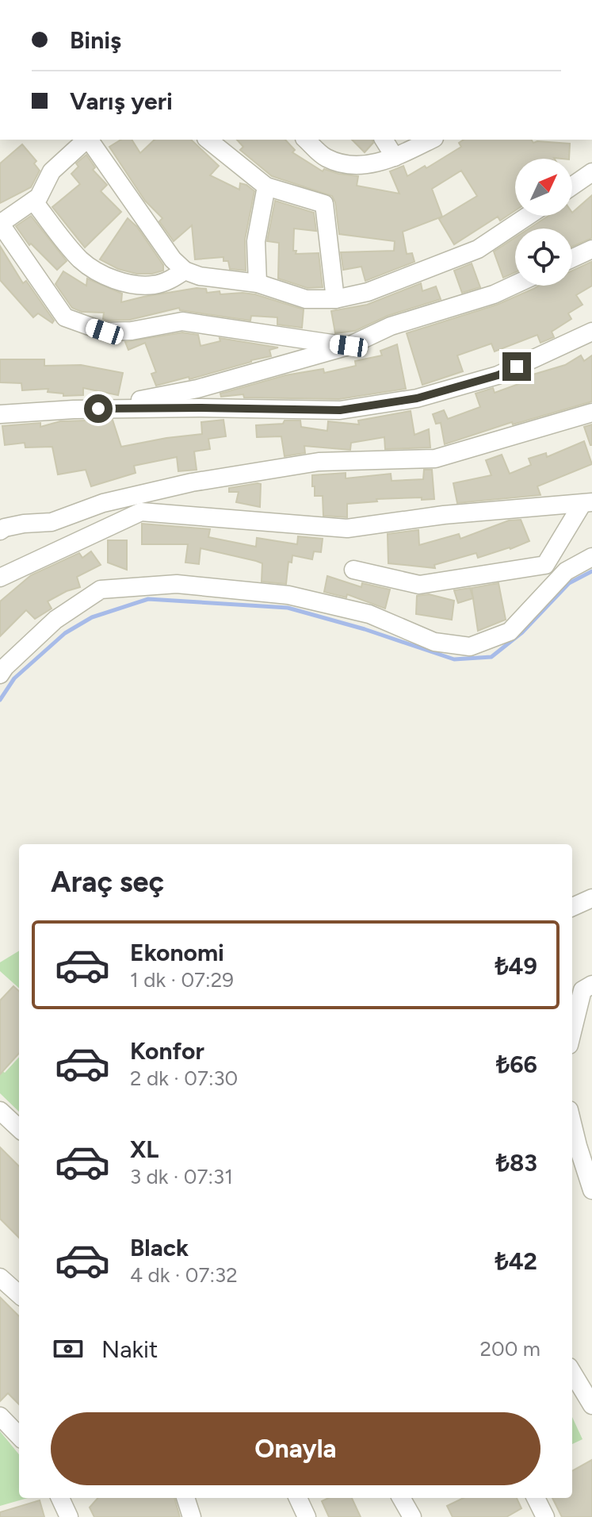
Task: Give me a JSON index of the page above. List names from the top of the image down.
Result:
{
  "north": "top right",
  "page": {
    "banner": ["Biniş", "Varış yeri"],
    "heading": "Araç seç",
    "list": [
      {
        "name": "Ekonomi",
        "note": "1 dk · 07:29",
        "value": "₺49"
      },
      {
        "name": "Konfor",
        "note": "2 dk · 07:30",
        "value": "₺66"
      },
      {
        "name": "XL",
        "note": "3 dk · 07:31",
        "value": "₺83"
      },
      {
        "name": "Black",
        "note": "4 dk · 07:32",
        "value": "₺42"
      }
    ],
    "pay": ["Nakit", "200 m"],
    "buttons": "Onayla"
  }
}
